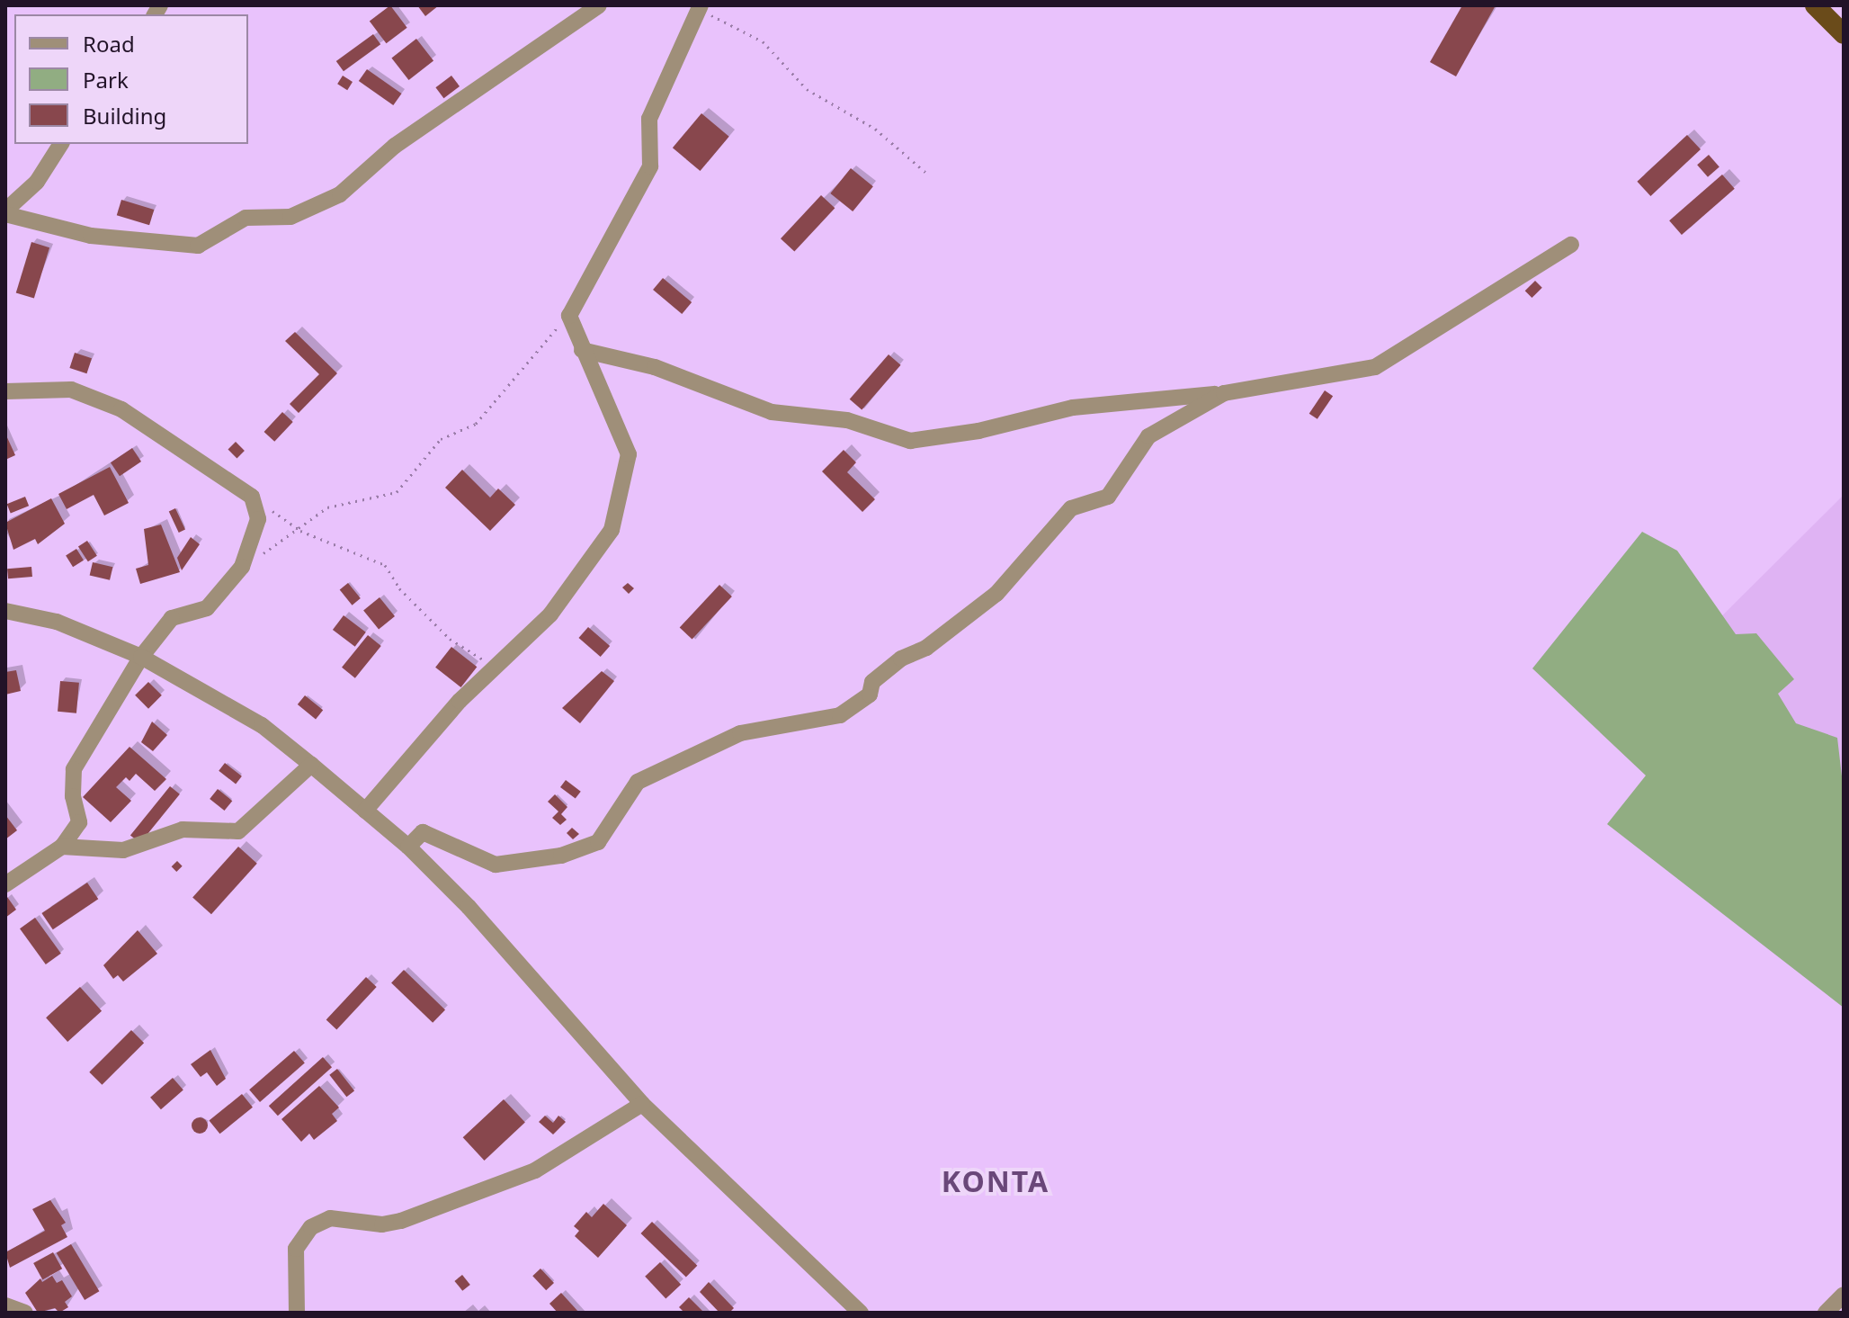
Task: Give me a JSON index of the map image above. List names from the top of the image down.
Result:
{
  "districts": ["KONTA"],
  "legend": ["Road", "Park", "Building"]
}
